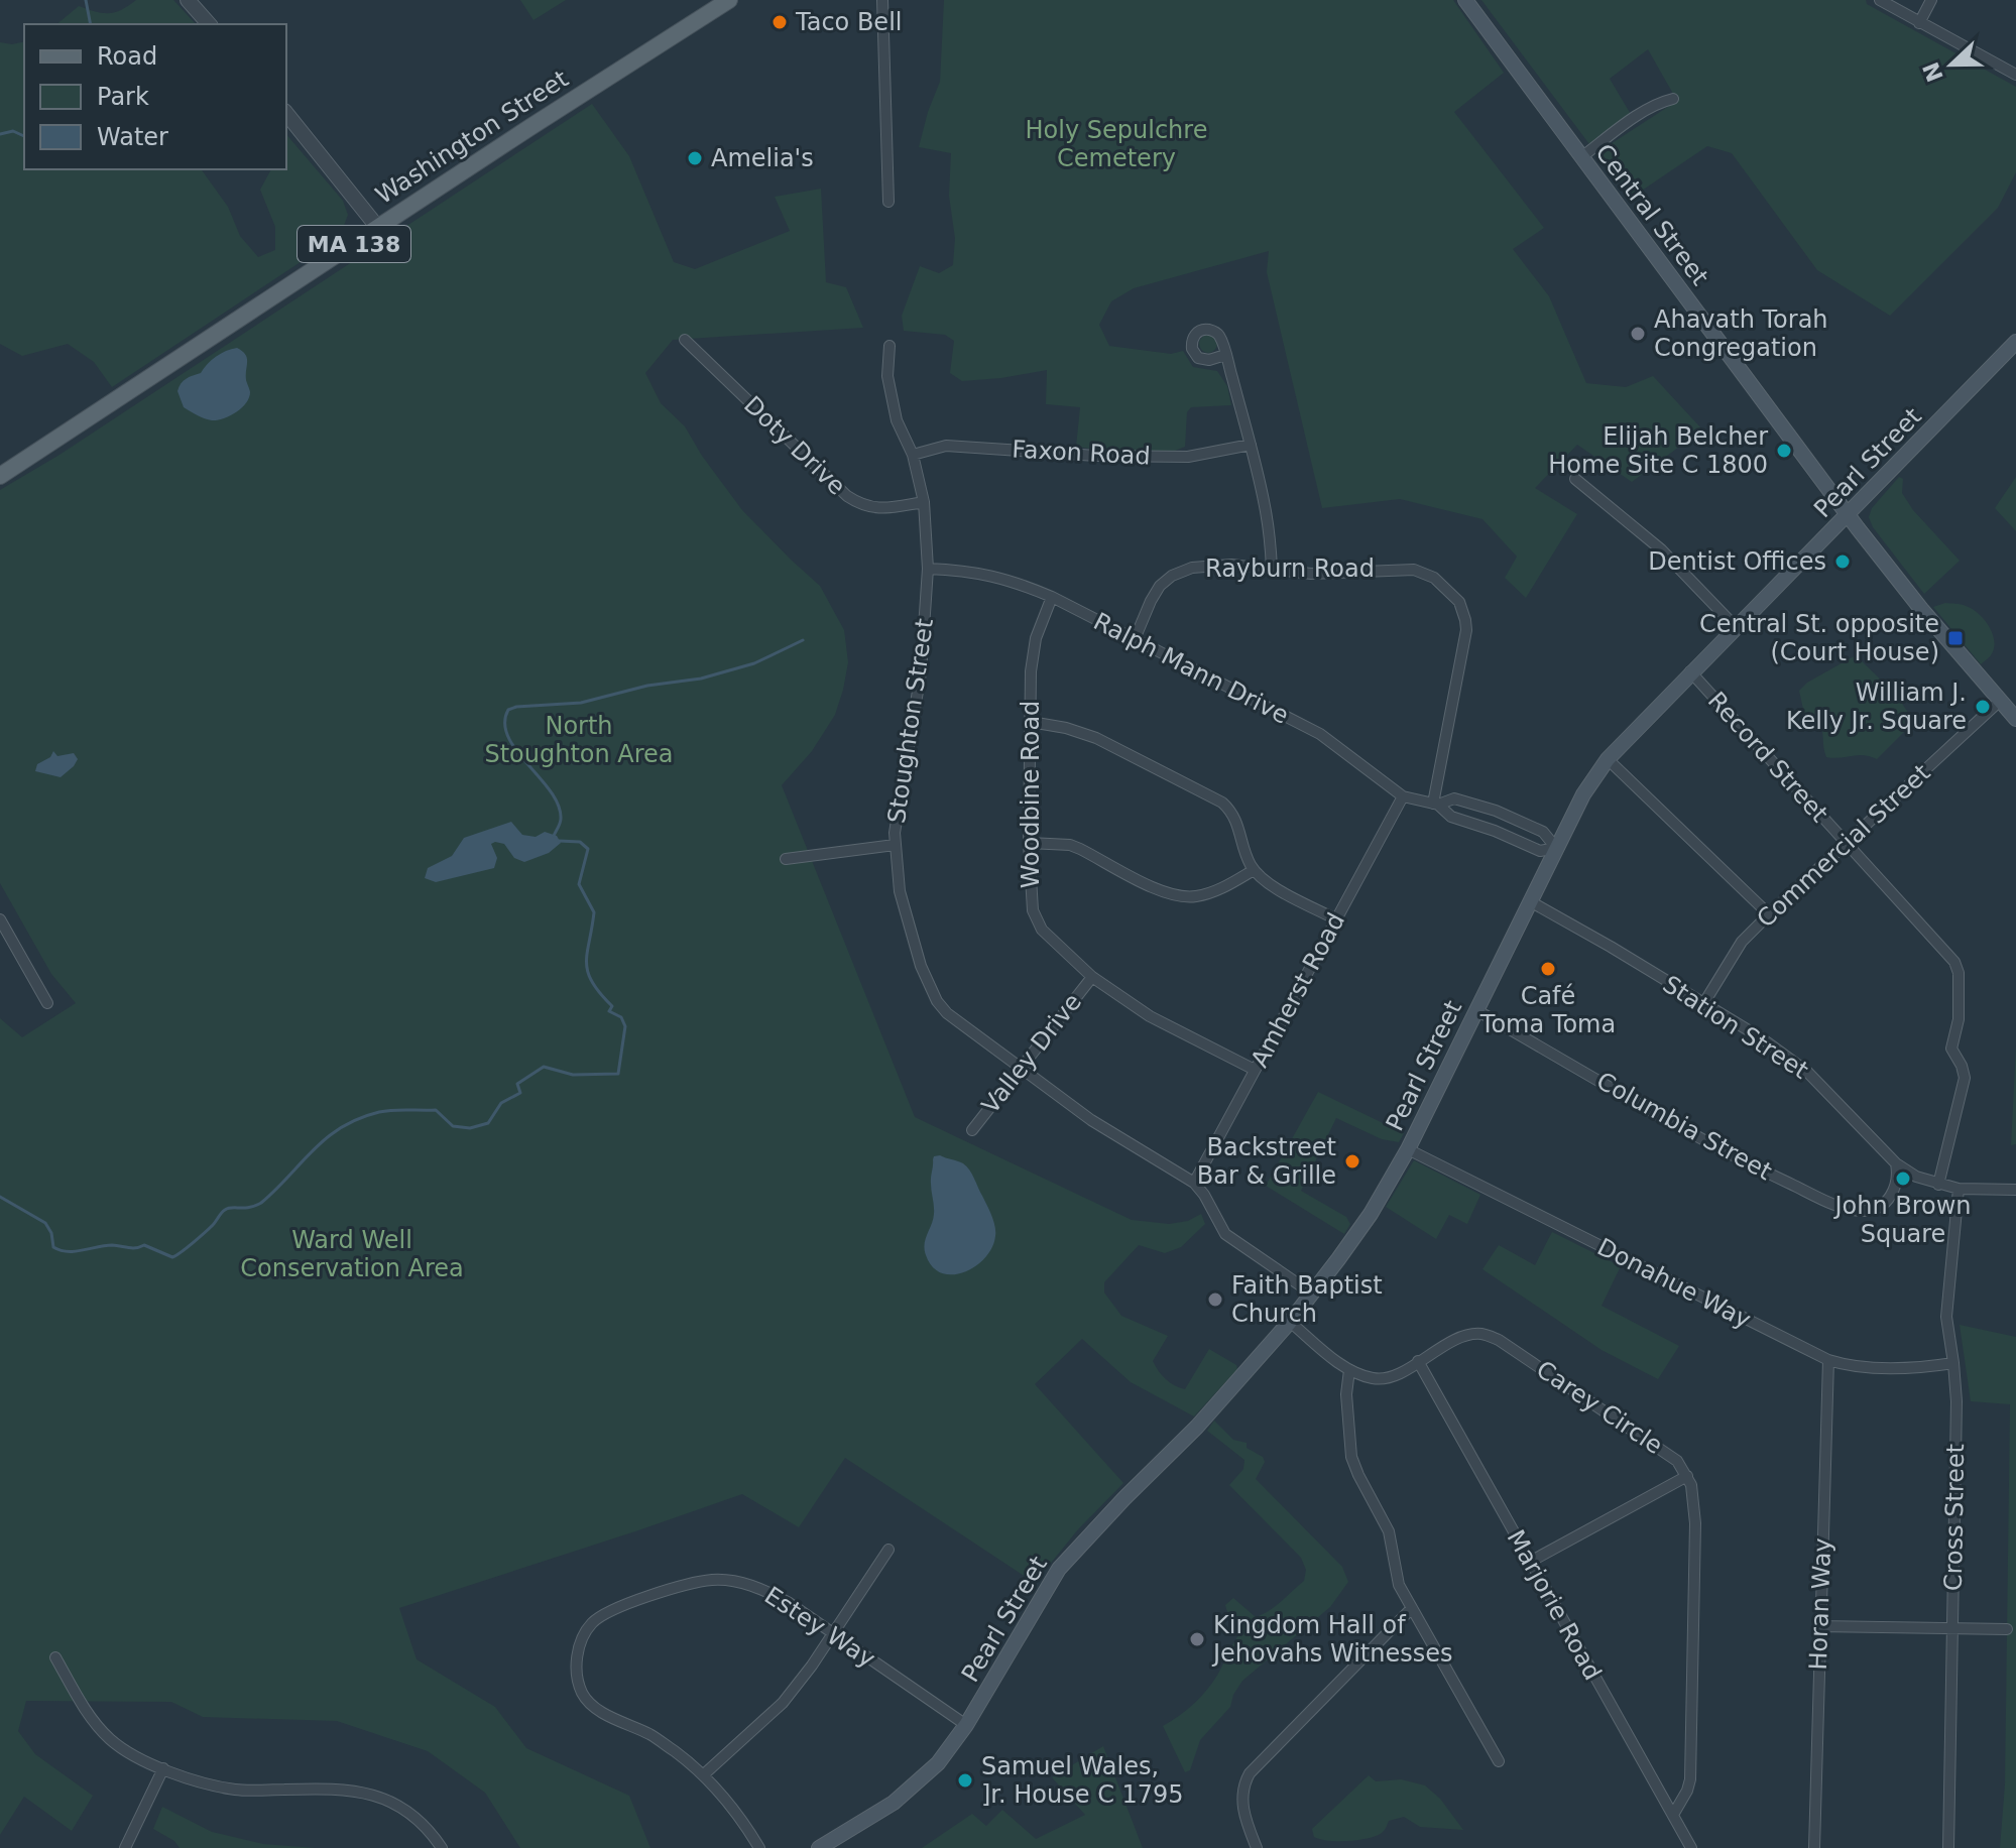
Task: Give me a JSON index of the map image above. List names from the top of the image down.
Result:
{
  "streets": {
    "main road": [
      "Washington Street",
      "Central Street",
      "MA 138",
      "Pearl Street"
    ],
    "street": [
      "Doty Drive",
      "Faxon Road",
      "Rayburn Road",
      "Ralph Mann Drive",
      "Stoughton Street",
      "Record Street",
      "Woodbine Road",
      "Commercial Street",
      "Amherst Road",
      "Station Street",
      "Valley Drive",
      "Columbia Street",
      "Donahue Way",
      "Carey Circle",
      "Cross Street",
      "Horan Way",
      "Marjorie Road",
      "Estey Way"
    ]
  },
  "crossings": [
    ["Central Street", "Pearl Street"],
    ["Central Street", "Commercial Street"],
    ["Doty Drive", "Stoughton Street"],
    ["Faxon Road", "Stoughton Street"],
    ["Pearl Street", "Ralph Mann Drive"],
    ["Pearl Street", "Stoughton Street"],
    ["Pearl Street", "Record Street"],
    ["Pearl Street", "Station Street"],
    ["Pearl Street", "Columbia Street"],
    ["Pearl Street", "Donahue Way"],
    ["Pearl Street", "Estey Way"],
    ["Rayburn Road", "Ralph Mann Drive"],
    ["Ralph Mann Drive", "Stoughton Street"],
    ["Ralph Mann Drive", "Woodbine Road"],
    ["Ralph Mann Drive", "Amherst Road"],
    ["Stoughton Street", "Amherst Road"],
    ["Stoughton Street", "Valley Drive"],
    ["Record Street", "Commercial Street"],
    ["Record Street", "Station Street"],
    ["Woodbine Road", "Amherst Road"],
    ["Woodbine Road", "Valley Drive"],
    ["Commercial Street", "Station Street"],
    ["Station Street", "Columbia Street"],
    ["Station Street", "Cross Street"],
    ["Donahue Way", "Cross Street"],
    ["Donahue Way", "Horan Way"],
    ["Carey Circle", "Marjorie Road"]
  ],
  "parks": ["Holy Sepulchre Cemetery", "North Stoughton Area", "Ward Well Conservation Area"],
  "places": {
    "other": [
      "Taco Bell",
      "Amelia's",
      "Ahavath Torah Congregation",
      "Elijah Belcher Home Site C 1800",
      "Dentist Offices",
      "William J. Kelly Jr. Square",
      "Café Toma Toma",
      "Backstreet Bar & Grille",
      "John Brown Square",
      "Faith Baptist Church",
      "Kingdom Hall of Jehovahs Witnesses",
      "Samuel Wales, ]r. House C 1795"
    ],
    "transit": ["Central St. opposite (Court House)"]
  },
  "legend": ["Road", "Park", "Water"],
  "north": "left"
}
